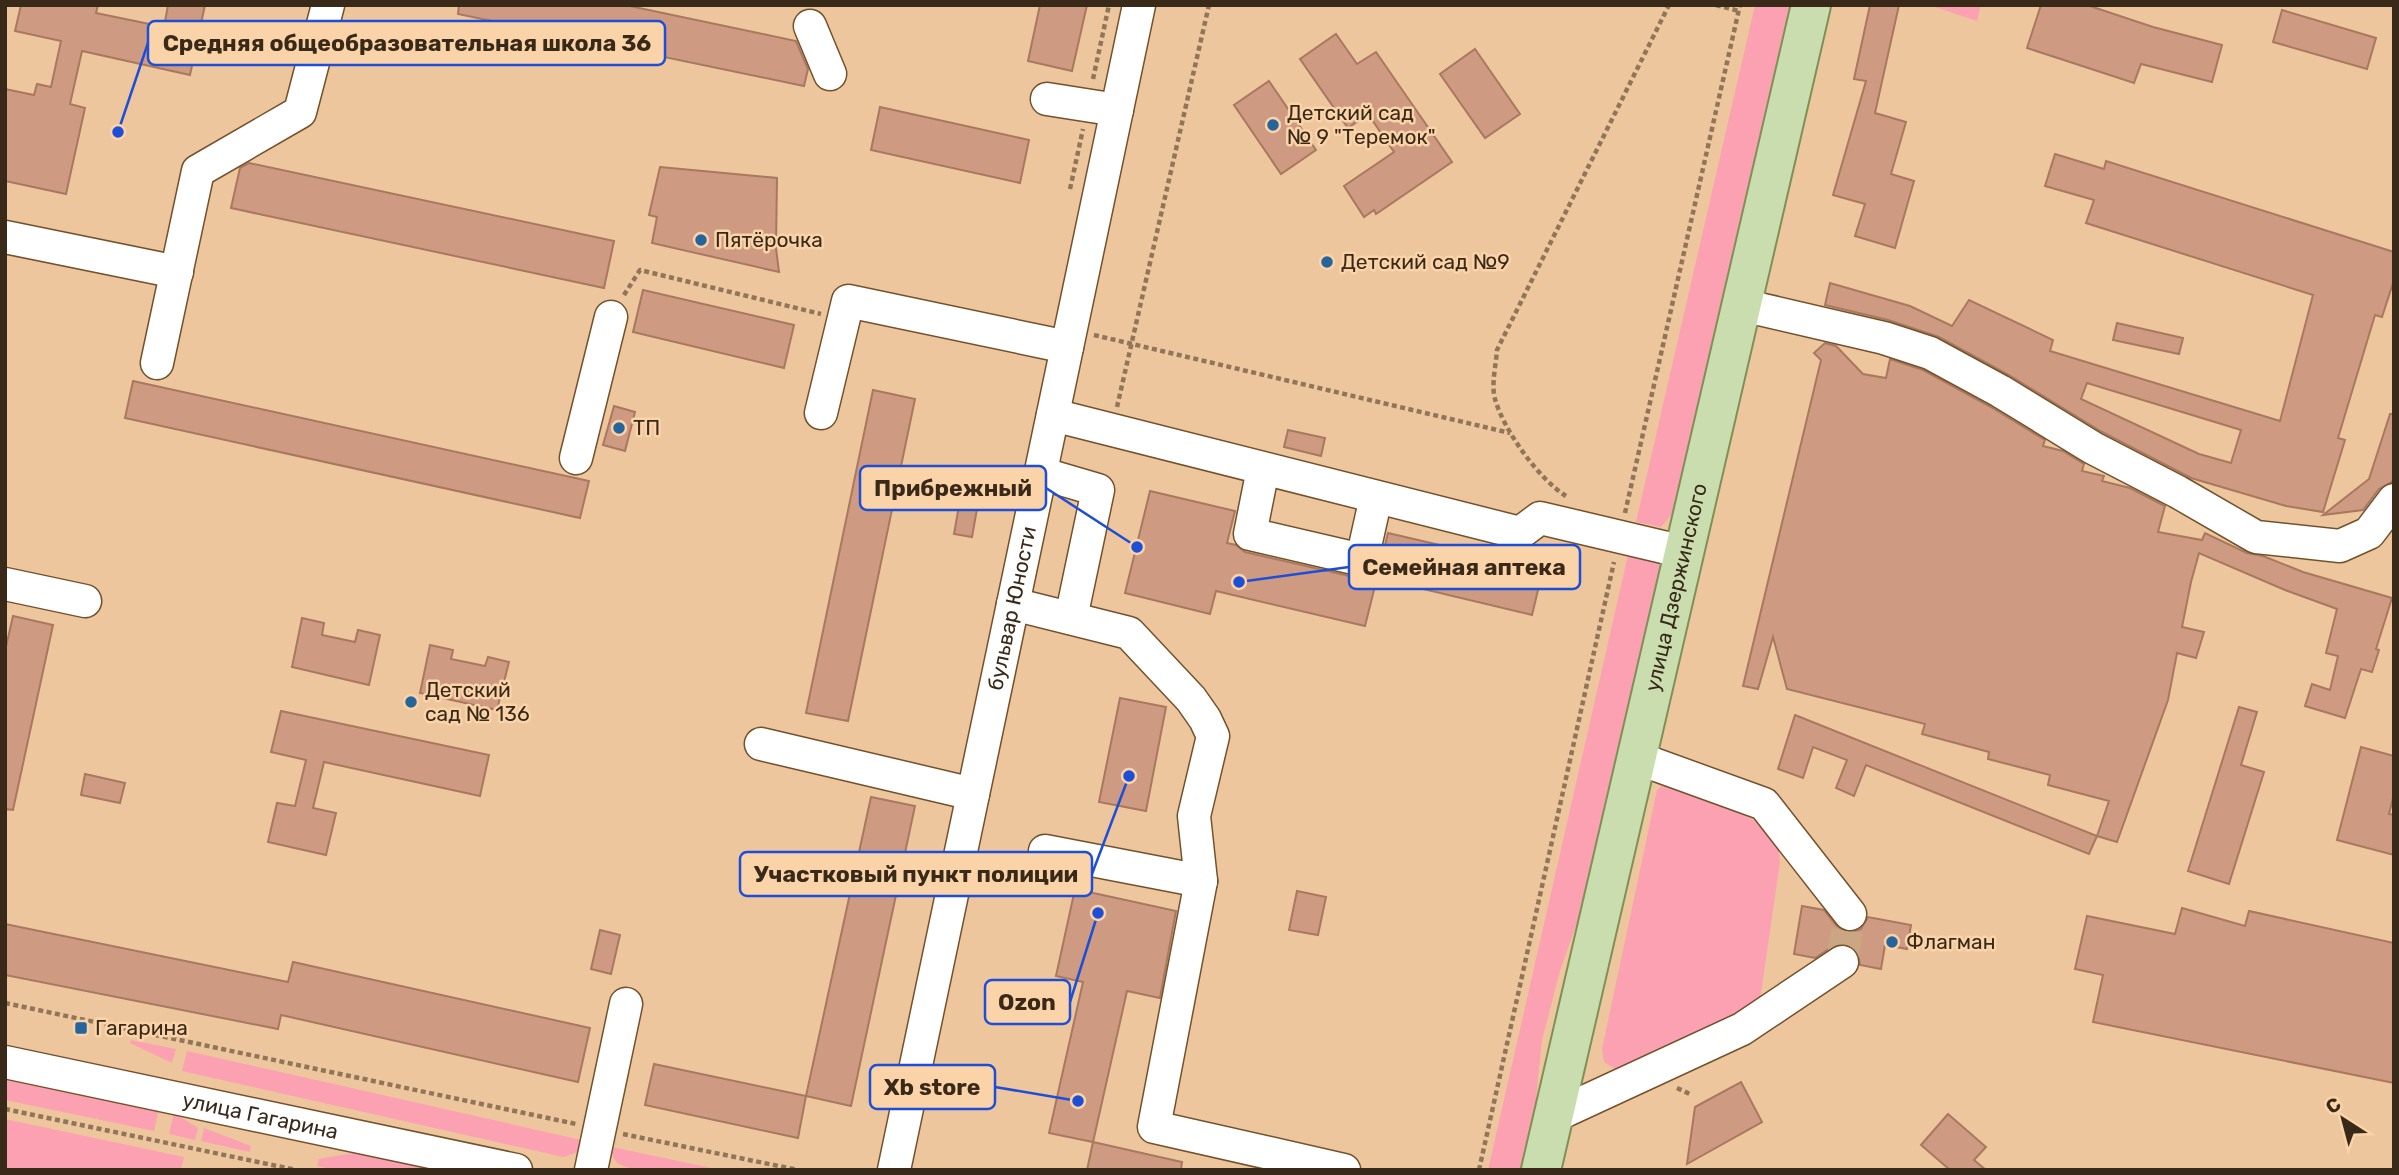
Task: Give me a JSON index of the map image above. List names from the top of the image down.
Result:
{
  "streets": {
    "main road": ["улица Дзержинского"],
    "street": ["бульвар Юности", "улица Гагарина"]
  },
  "places": {
    "other": [
      "Детский сад № 9 \"Теремок\"",
      "Средняя общеобразовательная школа 36",
      "Пятёрочка",
      "Детский сад №9",
      "ТП",
      "Прибрежный",
      "Семейная аптека",
      "Детский сад № 136",
      "Участковый пункт полиции",
      "Ozon",
      "Флагман",
      "Xb store"
    ],
    "transit": ["Гагарина"]
  },
  "north": "top left"
}
